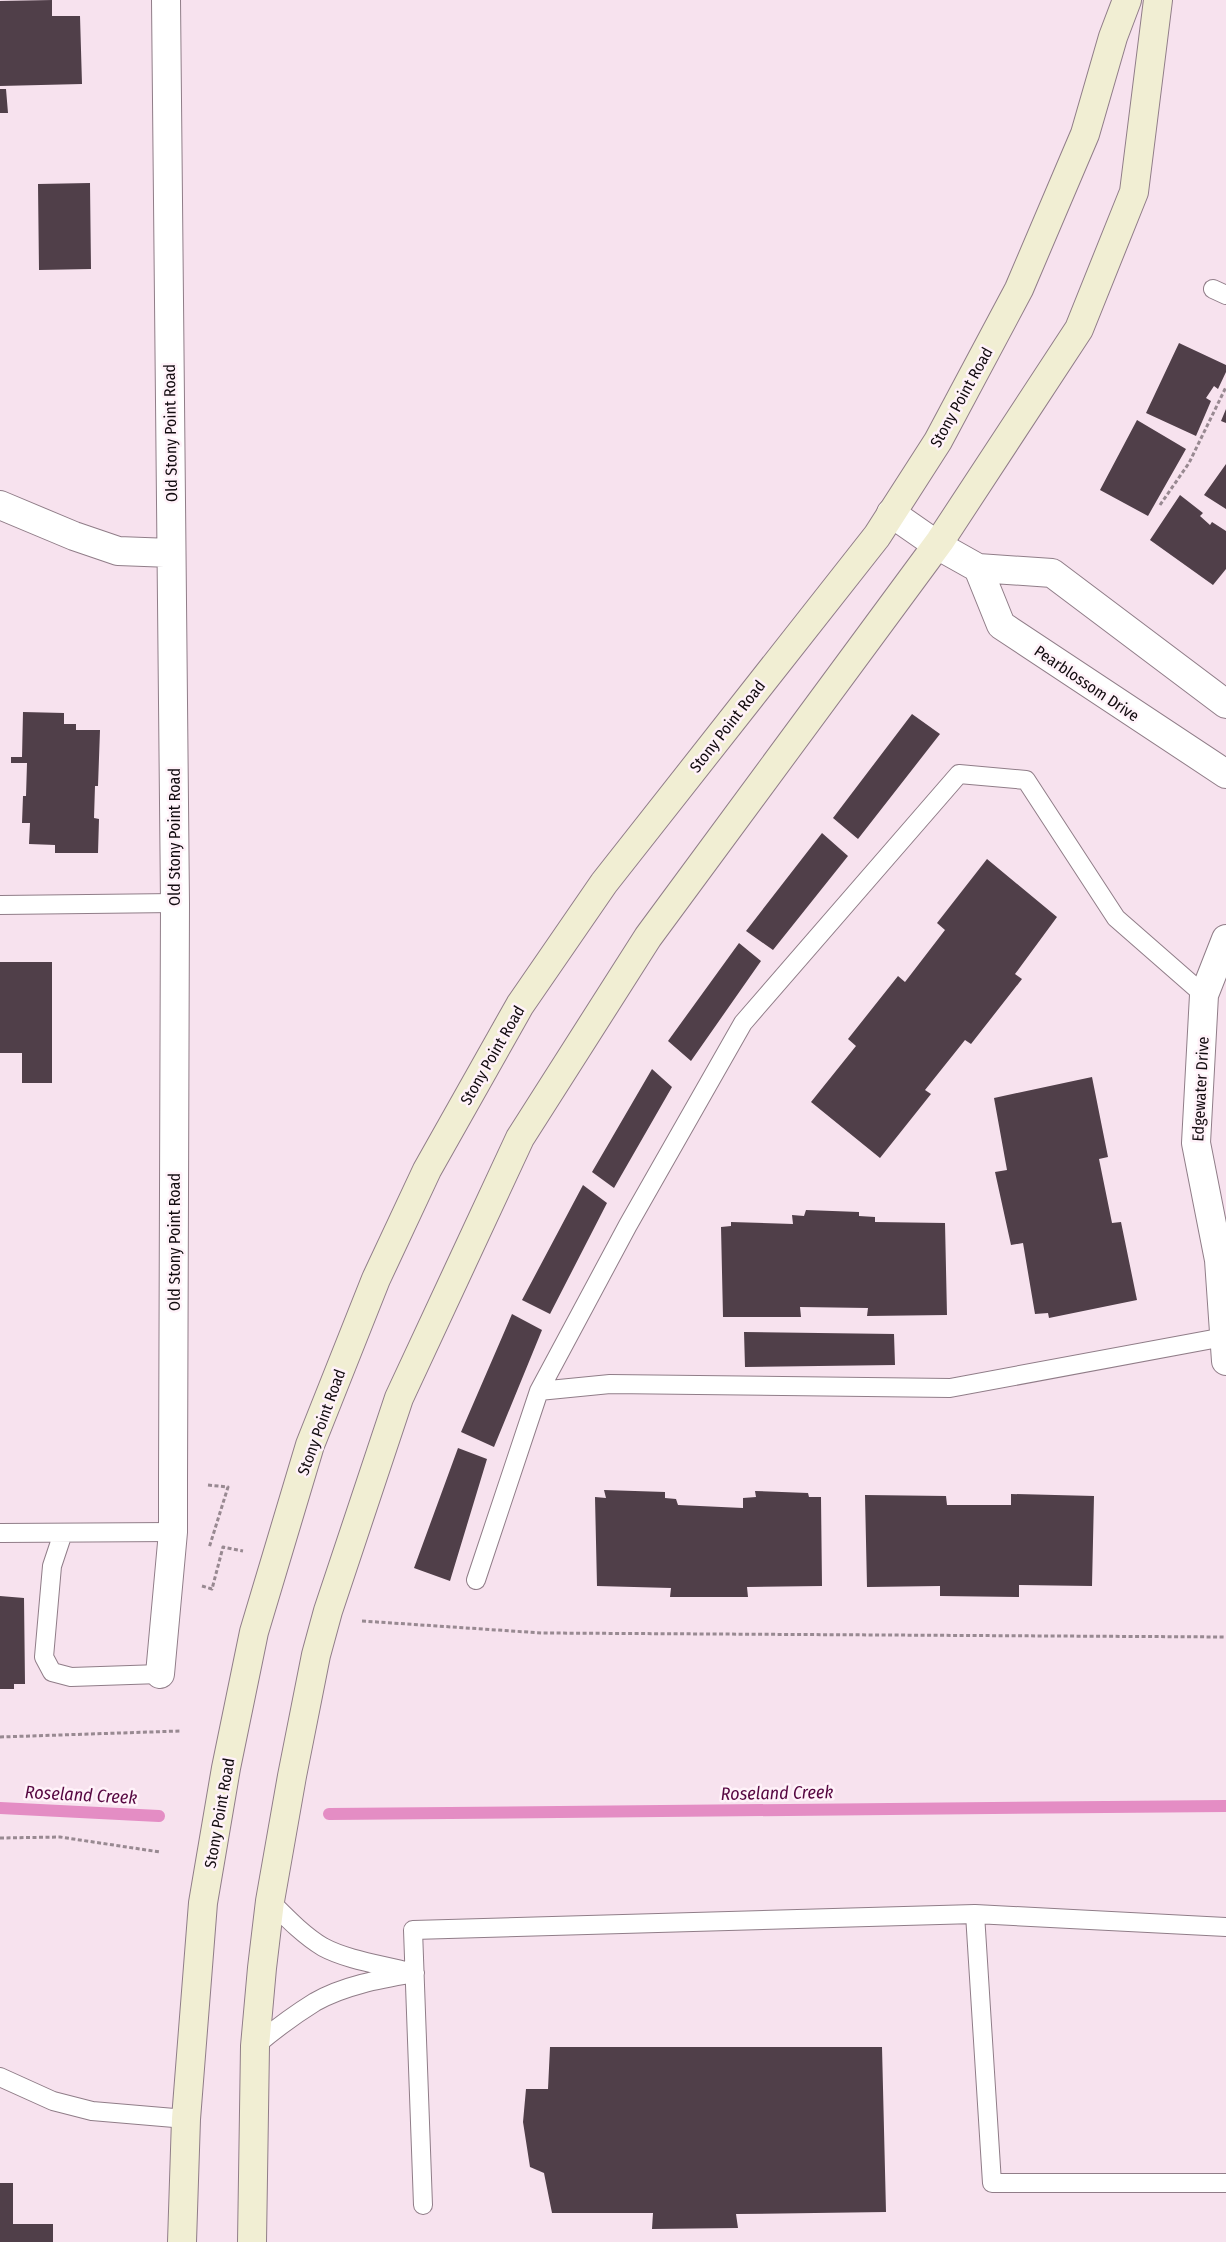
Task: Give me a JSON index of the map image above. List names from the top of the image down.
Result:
{
  "streets": {
    "main road": ["Stony Point Road"],
    "street": ["Old Stony Point Road", "Pearblossom Drive", "Edgewater Drive"]
  },
  "water": ["Roseland Creek"]
}
